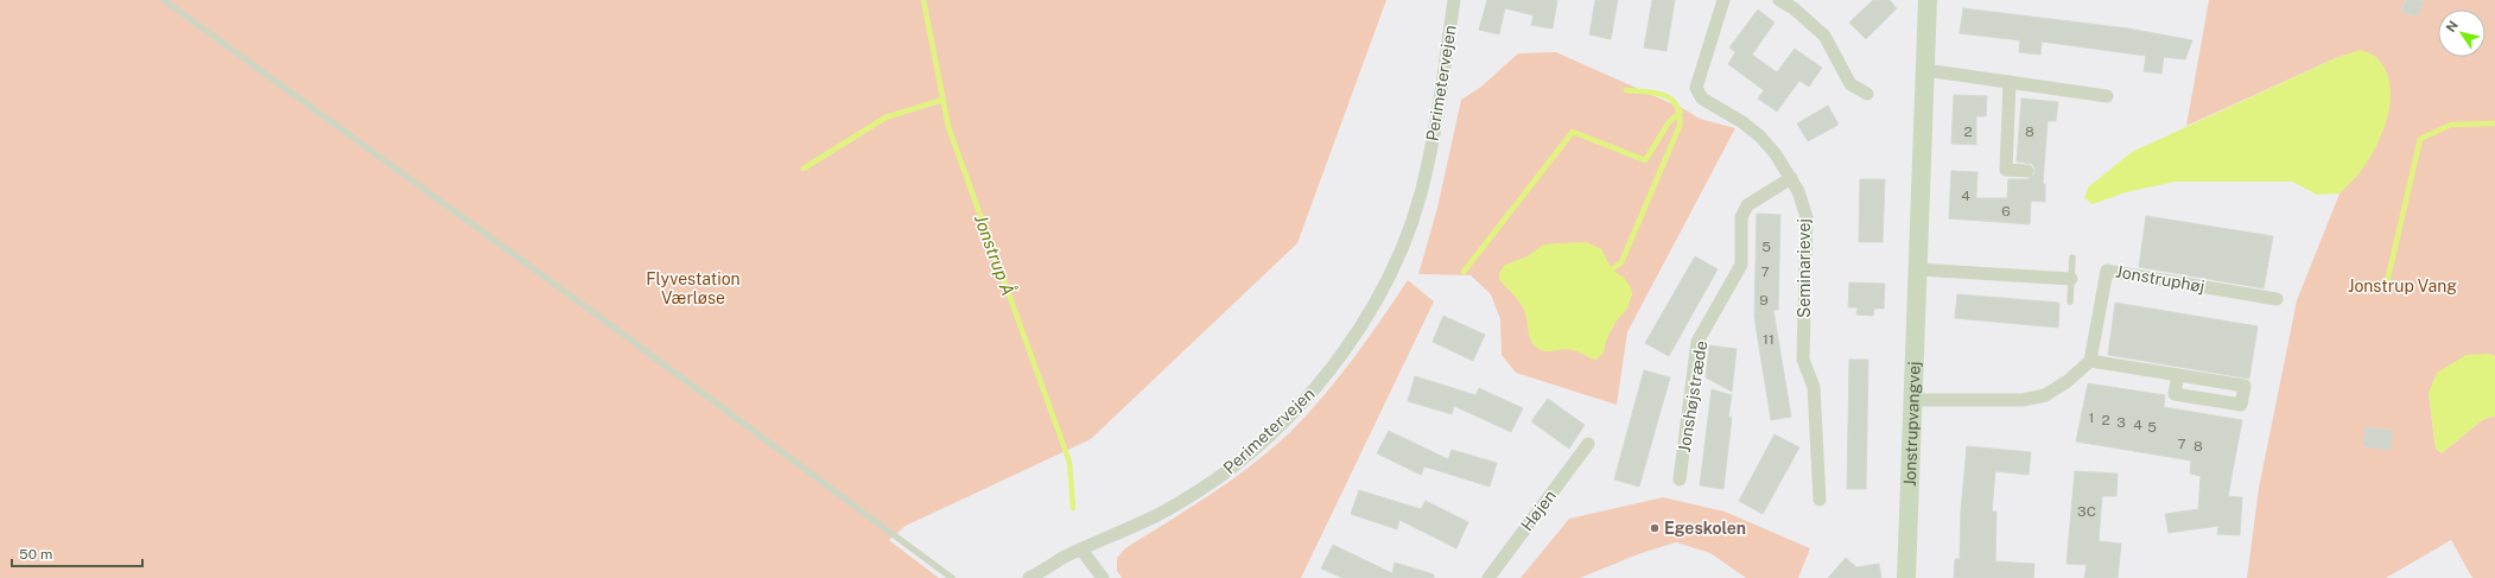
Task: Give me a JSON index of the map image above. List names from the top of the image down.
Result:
{
  "streets": {
    "street": [
      "Perimetervejen",
      "Seminarievej",
      "Jonstruphøj",
      "Jonshøjstræde",
      "Jonstrupvangvej",
      "Højen"
    ]
  },
  "crossings": [
    ["Seminarievej", "Jonshøjstræde"]
  ],
  "water": ["Jonstrup Å"],
  "parks": ["Flyvestation Værløse", "Jonstrup Vang"],
  "places": ["Egeskolen"],
  "house_numbers": [
    "2",
    "8",
    "4",
    "6",
    "5",
    "7",
    "9",
    "11",
    "1",
    "2",
    "3",
    "4",
    "5",
    "7",
    "8",
    "3C"
  ],
  "scale_bar": "50 m",
  "north": "top left"
}
